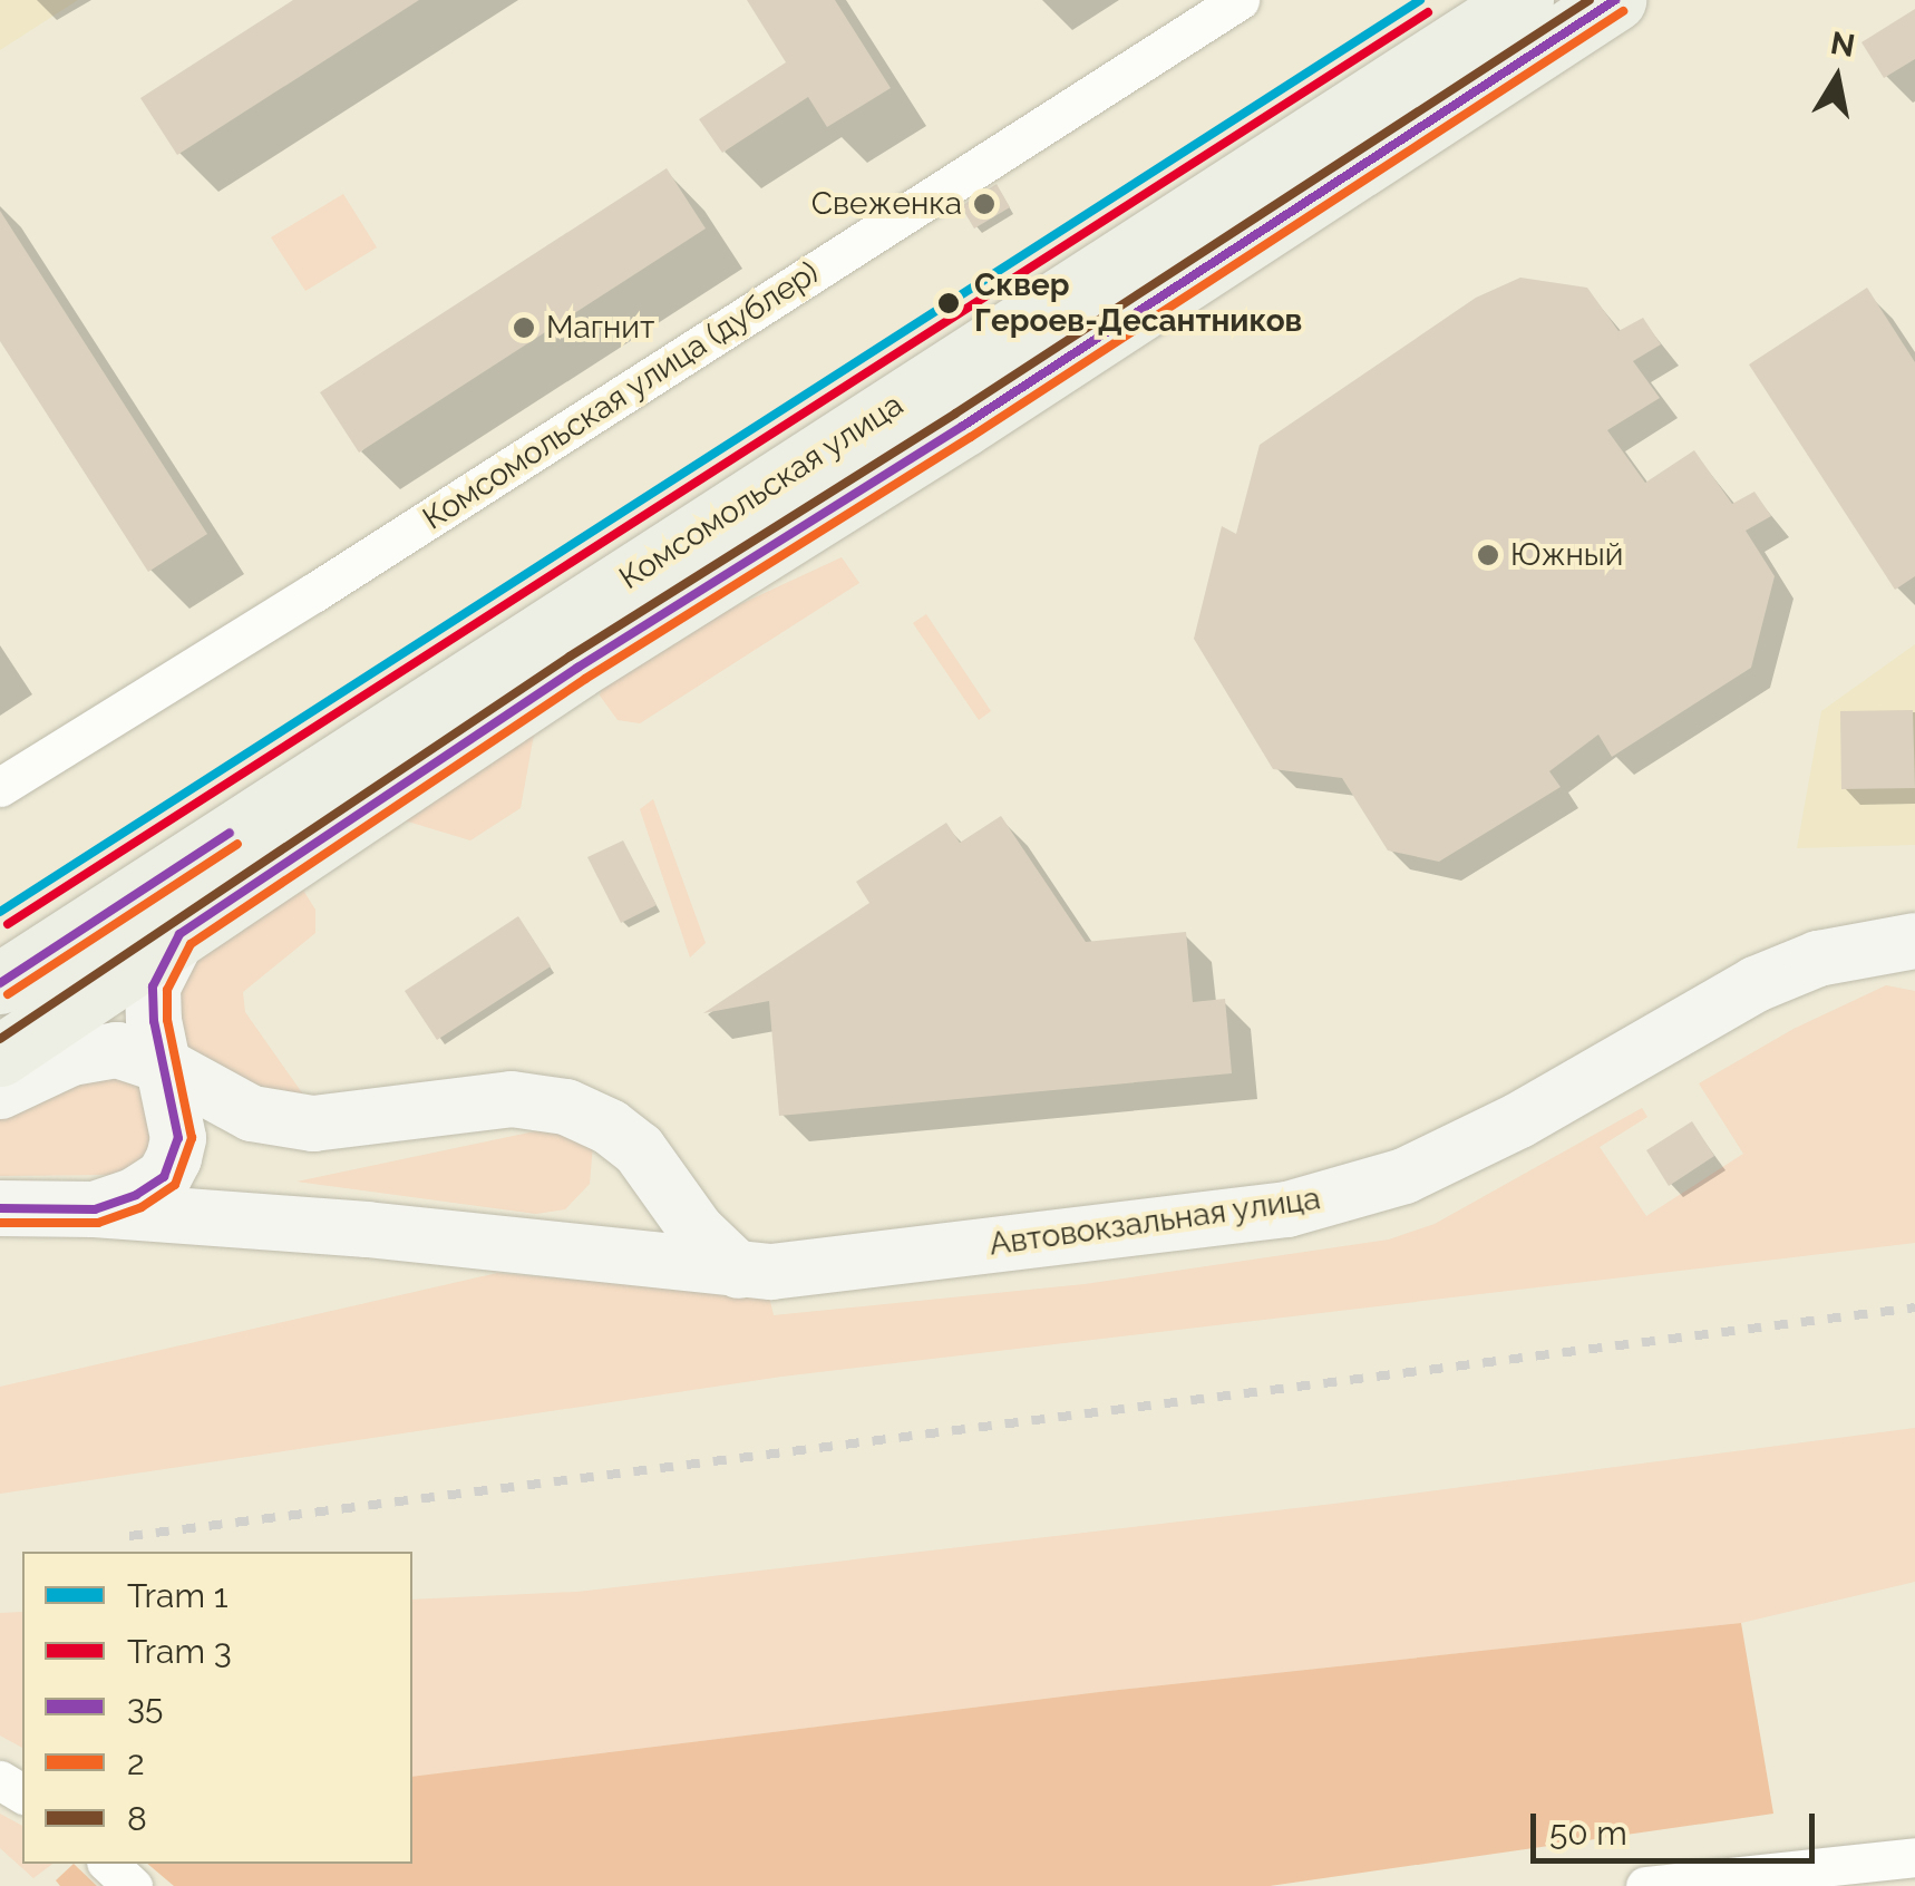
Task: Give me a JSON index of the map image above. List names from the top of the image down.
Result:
{
  "streets": {
    "main road": ["Комсомольская улица"],
    "street": ["Комсомольская улица (дублер)", "Автовокзальная улица"]
  },
  "places": [
    "Свеженка",
    "Сквер Героев-Десантников",
    "Магнит",
    "Южный"
  ],
  "lines": [
    "tram line 1",
    "transit line 35",
    "transit line 8",
    "transit line 2",
    "tram line 3"
  ],
  "legend": [
    "Tram 1",
    "Tram 3",
    "35",
    "2",
    "8"
  ],
  "scale_bar": "50 m",
  "north": "top"
}
